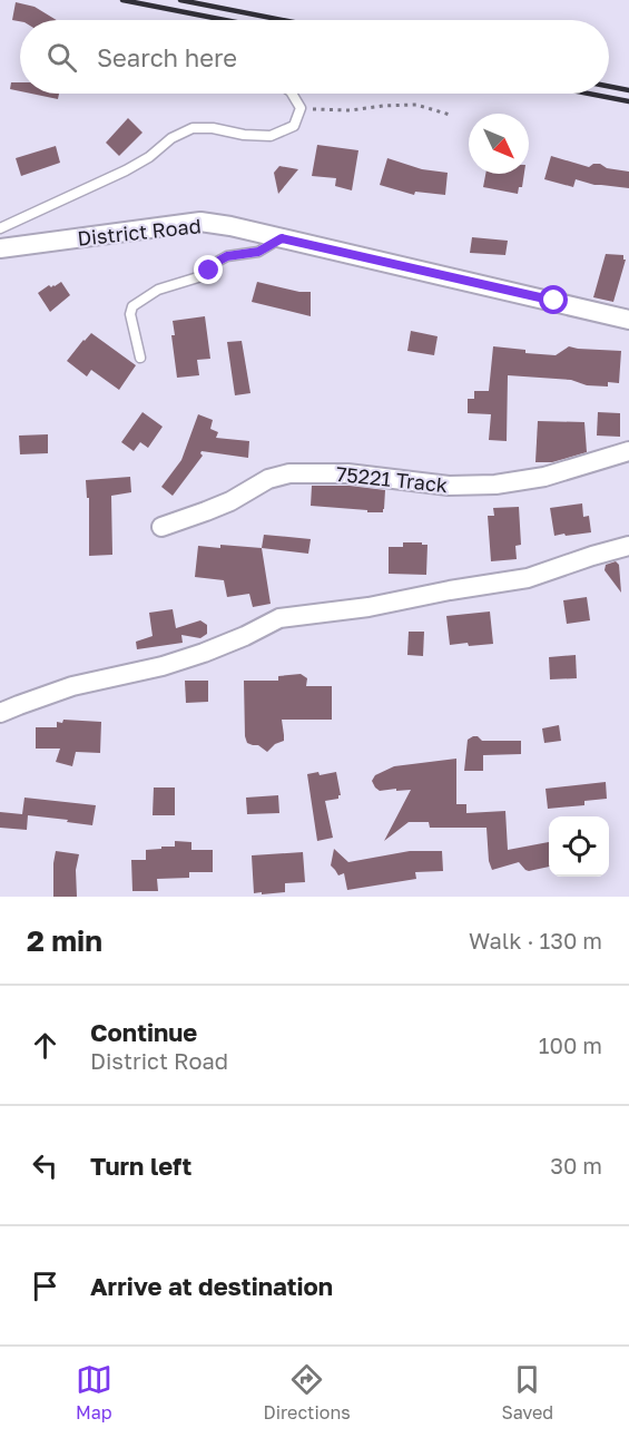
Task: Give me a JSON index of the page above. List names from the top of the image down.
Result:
{
  "streets": {
    "street": ["District Road", "75221 Track"]
  },
  "north": "bottom right",
  "page": {
    "search": "Search here",
    "heading": ["2 min", "Walk · 130 m"],
    "list": [
      ["Continue", "District Road", "100 m"],
      ["Turn left", "30 m"],
      "Arrive at destination"
    ],
    "nav": ["Map", "Directions", "Saved"]
  }
}
